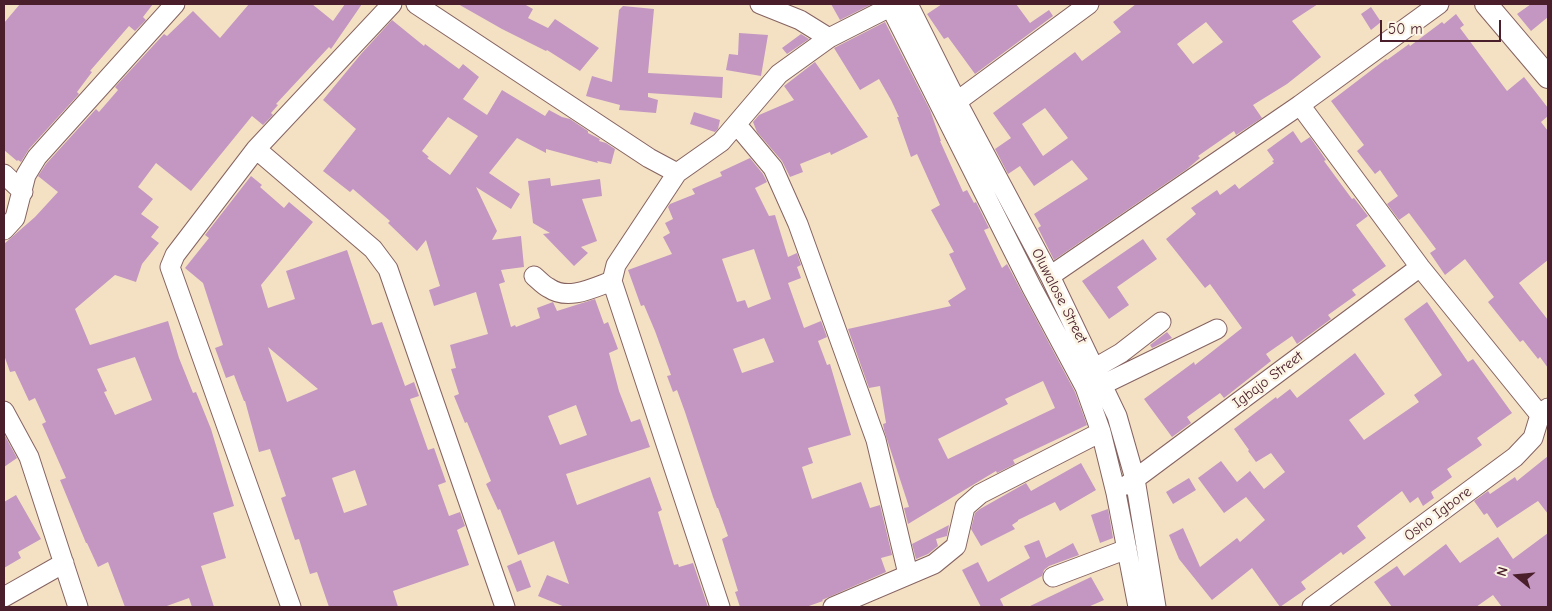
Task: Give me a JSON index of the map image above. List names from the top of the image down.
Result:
{
  "streets": {
    "street": ["Oluwalose Street", "Igbajo Street", "Osho Igbore"]
  },
  "crossings": [
    ["Oluwalose Street", "Igbajo Street"]
  ],
  "scale_bar": "50 m",
  "north": "left"
}
